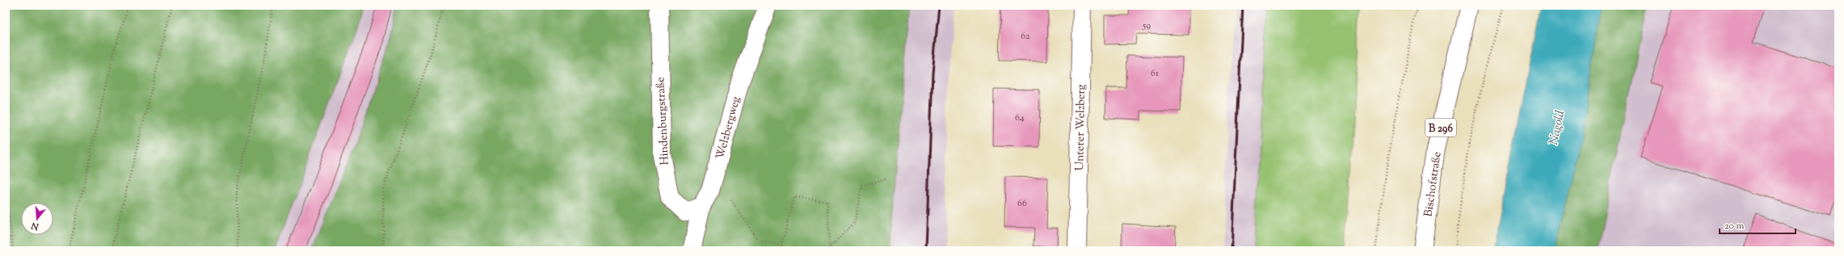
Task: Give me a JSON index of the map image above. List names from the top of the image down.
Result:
{
  "streets": {
    "street": [
      "Hindenburgstraße",
      "Welzbergweg",
      "Unterer Welzberg",
      "B 296",
      "Bischofstraße"
    ]
  },
  "crossings": [
    ["Hindenburgstraße", "Welzbergweg"]
  ],
  "water": ["Nagold"],
  "house_numbers": [
    "59",
    "62",
    "61",
    "64",
    "66"
  ],
  "scale_bar": "20 m",
  "north": "bottom"
}
